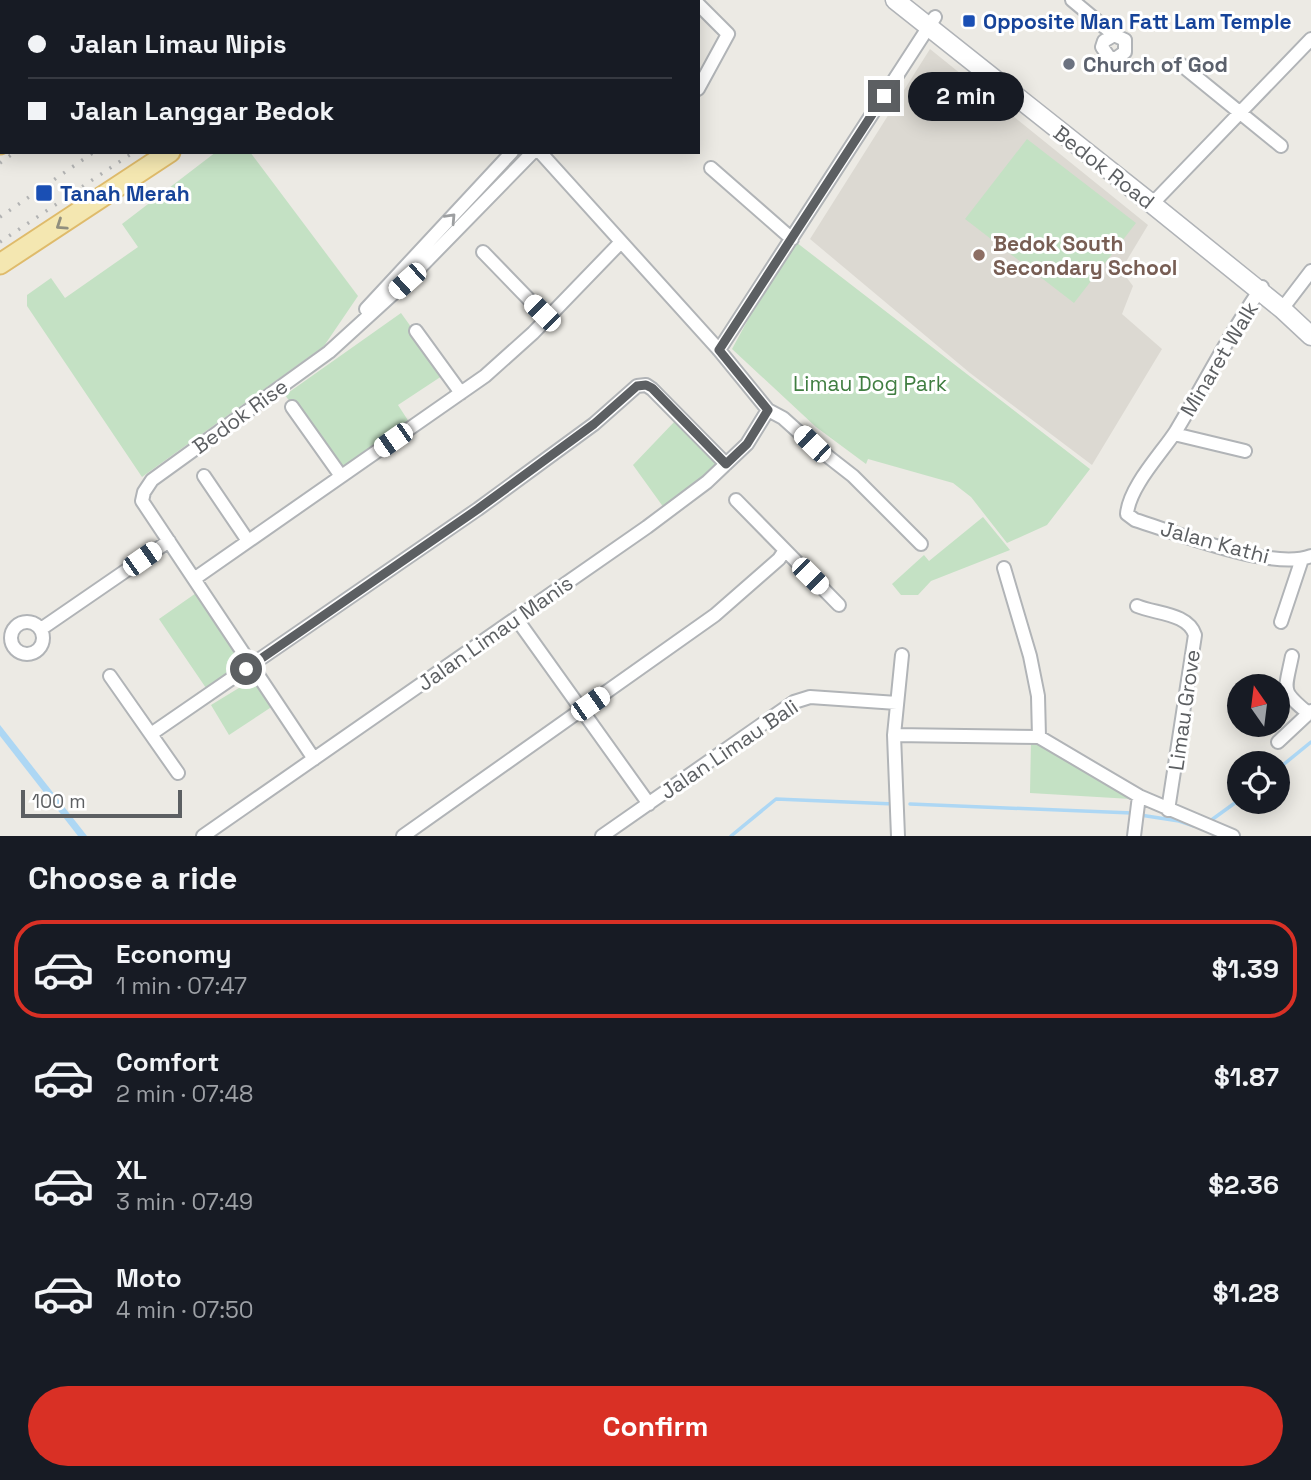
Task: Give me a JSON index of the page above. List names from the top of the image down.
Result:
{
  "streets": {
    "main road": ["Bedok Road"],
    "street": [
      "Minaret Walk",
      "Bedok Rise",
      "Jalan Kathi",
      "Jalan Limau Manis",
      "Limau Grove",
      "Jalan Limau Bali"
    ]
  },
  "crossings": [
    ["Bedok Road", "Minaret Walk"],
    ["Minaret Walk", "Jalan Kathi"],
    ["Jalan Limau Manis", "Jalan Limau Bali"]
  ],
  "parks": ["Limau Dog Park"],
  "places": {
    "transit": ["Opposite Man Fatt Lam Temple", "Tanah Merah"],
    "other": ["Church of God", "Bedok South Secondary School"]
  },
  "scale_bar": "100 m",
  "north": "top",
  "page": {
    "banner": ["Jalan Limau Nipis", "Jalan Langgar Bedok"],
    "bubble": "2 min",
    "scale": "100 m",
    "heading": "Choose a ride",
    "list": [
      {
        "name": "Economy",
        "note": "1 min · 07:47",
        "value": "$1.39"
      },
      {
        "name": "Comfort",
        "note": "2 min · 07:48",
        "value": "$1.87"
      },
      {
        "name": "XL",
        "note": "3 min · 07:49",
        "value": "$2.36"
      },
      {
        "name": "Moto",
        "note": "4 min · 07:50",
        "value": "$1.28"
      }
    ],
    "buttons": "Confirm"
  }
}
